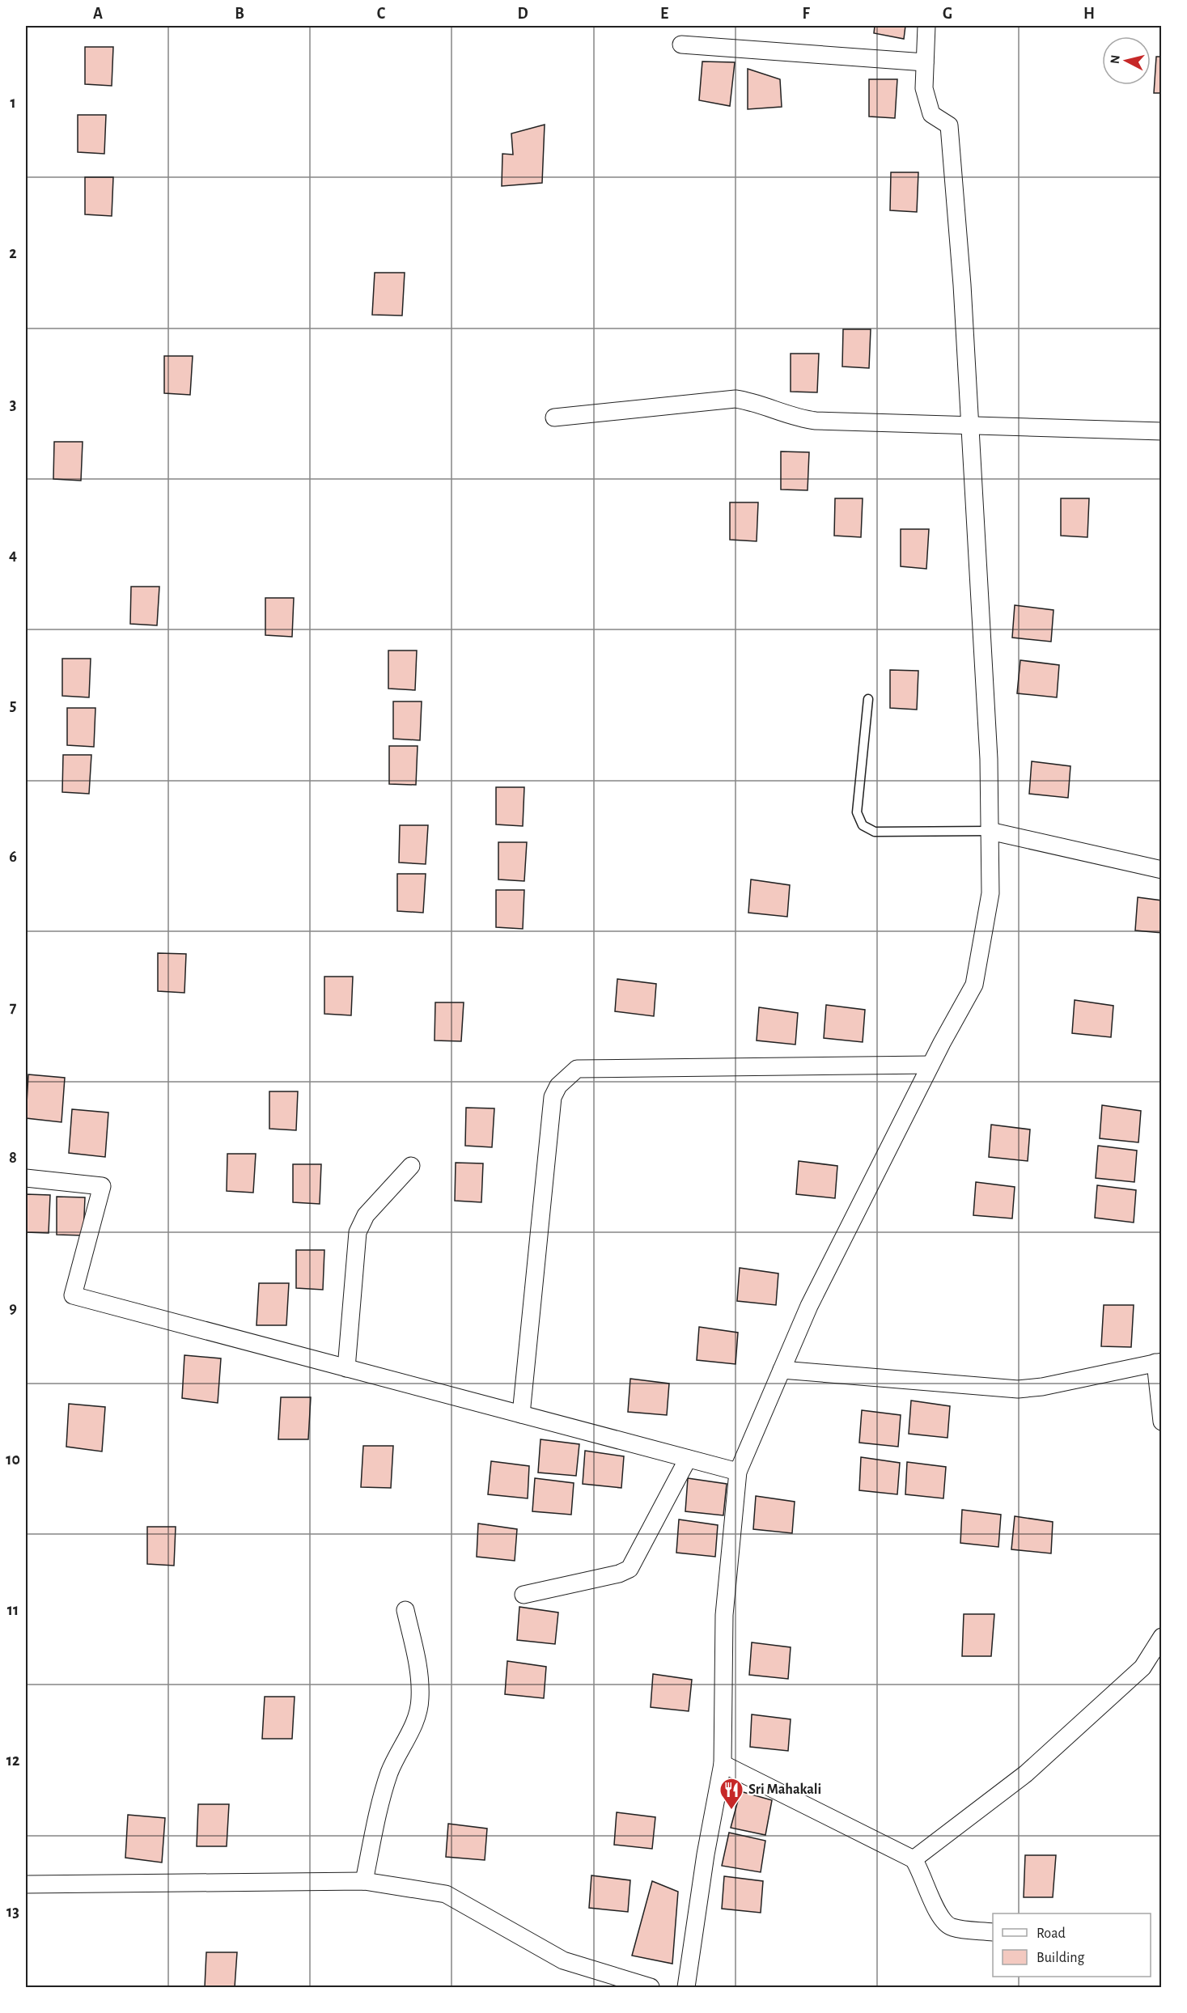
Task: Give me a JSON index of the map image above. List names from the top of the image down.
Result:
{
  "places": {
    "restaurant": ["Sri Mahakali"]
  },
  "legend": ["Road", "Building"],
  "north": "left",
  "grid": {
    "columns": [
      "A",
      "B",
      "C",
      "D",
      "E",
      "F",
      "G",
      "H"
    ],
    "rows": [
      "1",
      "2",
      "3",
      "4",
      "5",
      "6",
      "7",
      "8",
      "9",
      "10",
      "11",
      "12",
      "13"
    ]
  }
}
